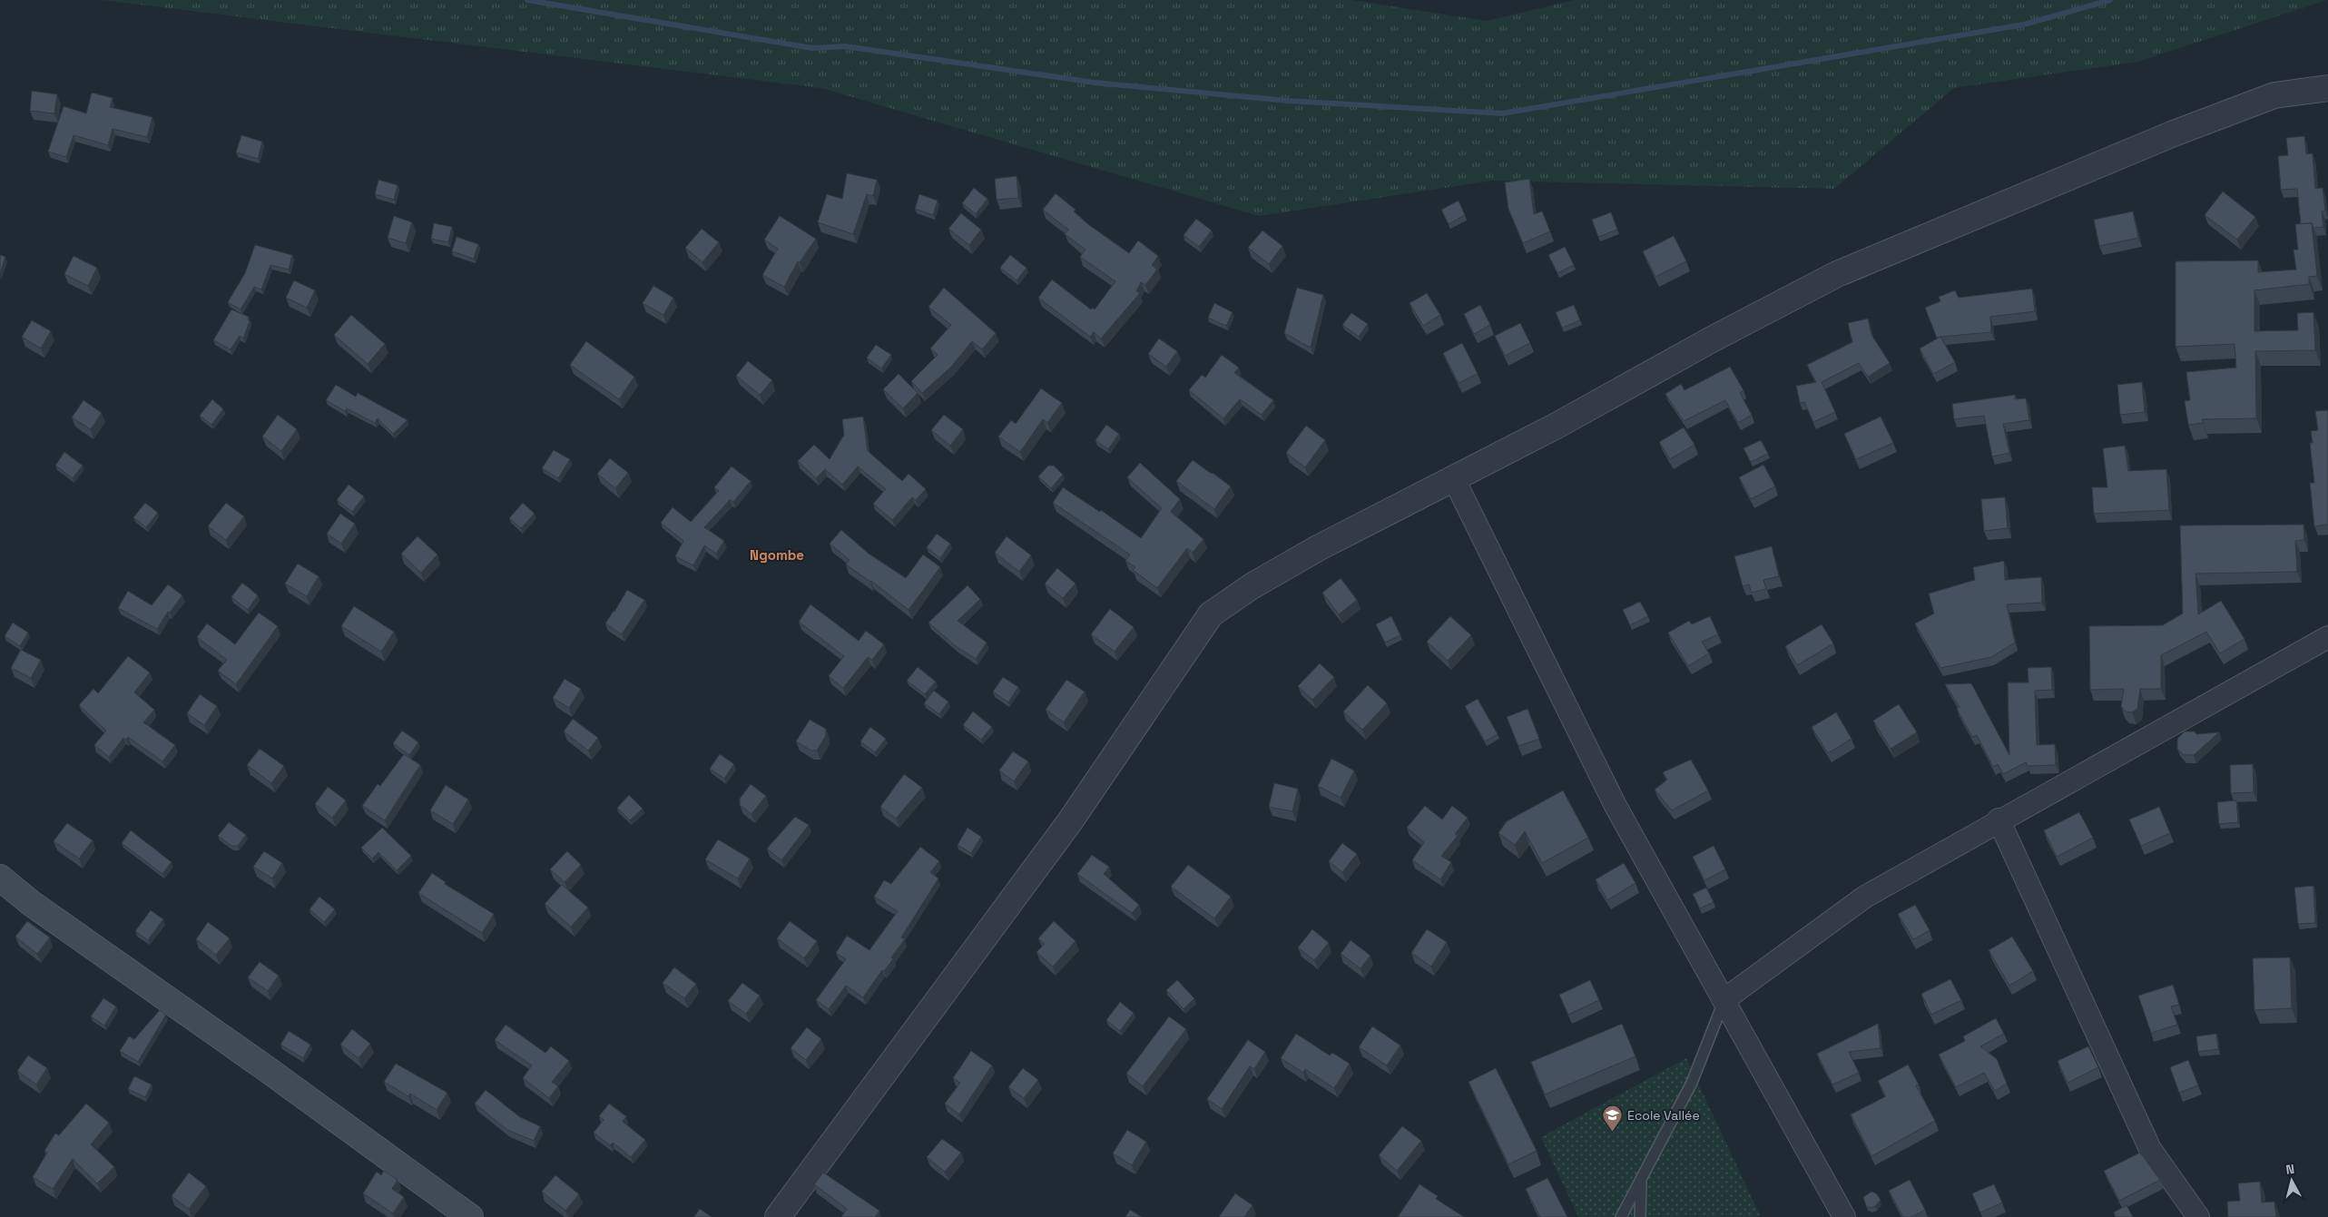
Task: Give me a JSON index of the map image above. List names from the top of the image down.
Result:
{
  "districts": ["Ngombe"],
  "places": {
    "school or university": ["Ecole Vallée"]
  },
  "north": "top"
}
